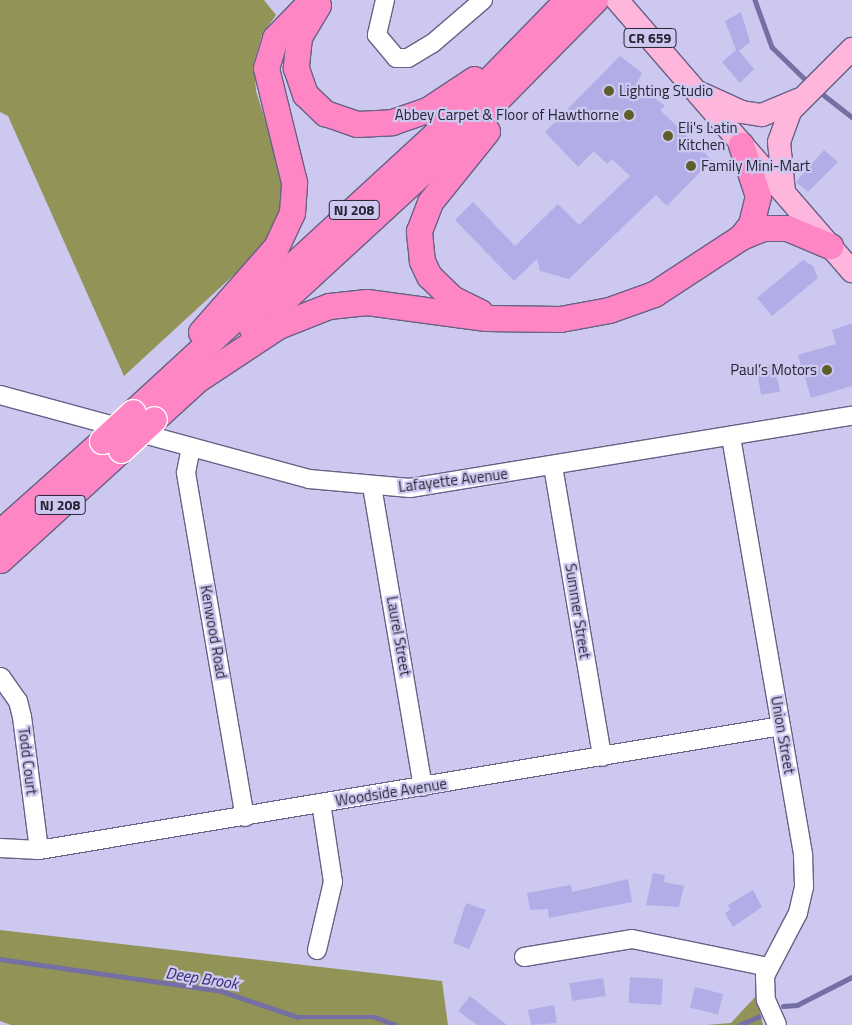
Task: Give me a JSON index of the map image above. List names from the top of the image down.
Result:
{
  "streets": {
    "highway": ["NJ 208"],
    "main road": ["CR 659"],
    "street": [
      "Lafayette Avenue",
      "Summer Street",
      "Kenwood Road",
      "Laurel Street",
      "Union Street",
      "Todd Court",
      "Woodside Avenue"
    ]
  },
  "crossings": [
    ["Lafayette Avenue", "Summer Street"],
    ["Lafayette Avenue", "Kenwood Road"],
    ["Lafayette Avenue", "Laurel Street"],
    ["Lafayette Avenue", "Union Street"],
    ["Summer Street", "Woodside Avenue"],
    ["Kenwood Road", "Woodside Avenue"],
    ["Laurel Street", "Woodside Avenue"],
    ["Union Street", "Woodside Avenue"],
    ["Todd Court", "Woodside Avenue"]
  ],
  "water": ["Deep Brook"],
  "places": [
    "Lighting Studio",
    "Abbey Carpet & Floor of Hawthorne",
    "Eli's Latin Kitchen",
    "Family Mini-Mart",
    "Paul’s Motors"
  ]
}
